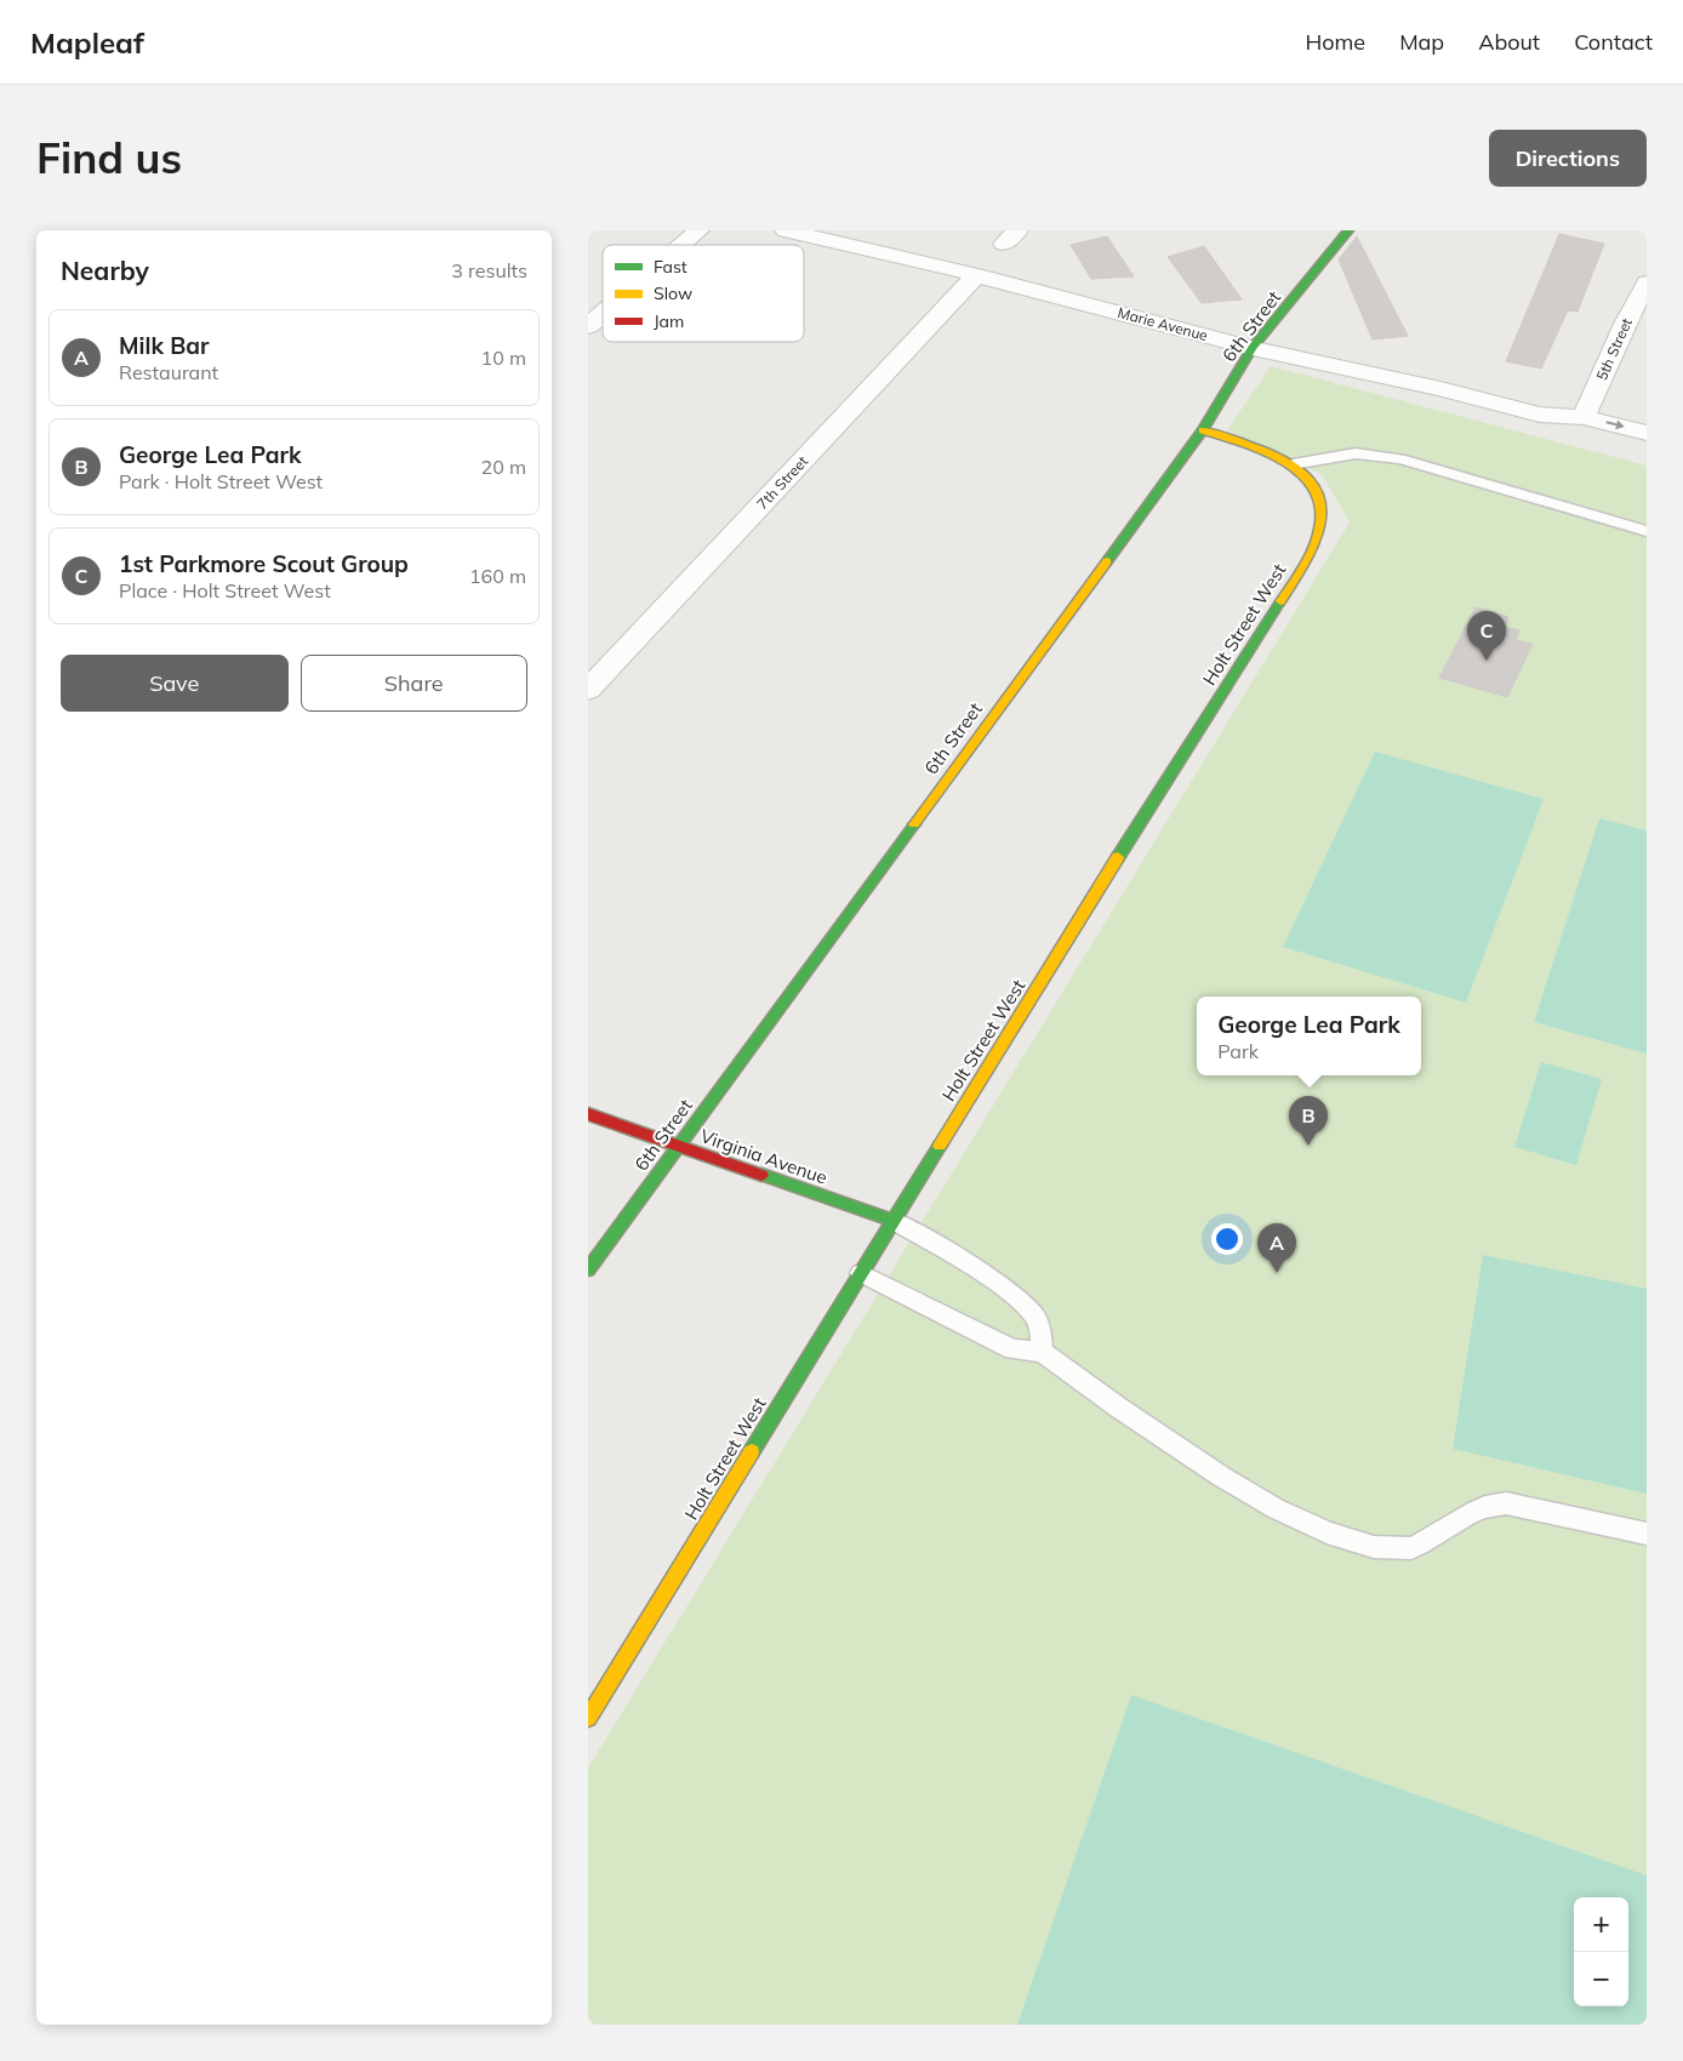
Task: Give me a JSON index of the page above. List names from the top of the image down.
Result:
{
  "streets": {
    "street": [
      "Marie Avenue",
      "6th Street",
      "5th Street",
      "7th Street",
      "Holt Street West",
      "Virginia Avenue"
    ]
  },
  "crossings": [
    ["Marie Avenue", "6th Street"],
    ["Marie Avenue", "5th Street"],
    ["Marie Avenue", "7th Street"],
    ["6th Street", "Holt Street West"],
    ["6th Street", "Virginia Avenue"],
    ["Holt Street West", "Virginia Avenue"]
  ],
  "legend": ["Fast", "Slow", "Jam"],
  "page": {
    "header": "Mapleaf",
    "nav": [
      "Home",
      "Map",
      "About",
      "Contact"
    ],
    "buttons": [
      "Directions",
      ["Save", "Share"]
    ],
    "title": "Find us",
    "heading": ["Nearby", "3 results"],
    "list": [
      {
        "mark": "A",
        "name": "Milk Bar",
        "note": "Restaurant",
        "value": "10 m"
      },
      {
        "mark": "B",
        "name": "George Lea Park",
        "note": "Park · Holt Street West",
        "value": "20 m"
      },
      {
        "mark": "C",
        "name": "1st Parkmore Scout Group",
        "note": "Place · Holt Street West",
        "value": "160 m"
      }
    ],
    "pins": ["C", "B", "A"],
    "popup": ["George Lea Park", "Park"],
    "map_buttons": ["+", "−"]
  }
}
